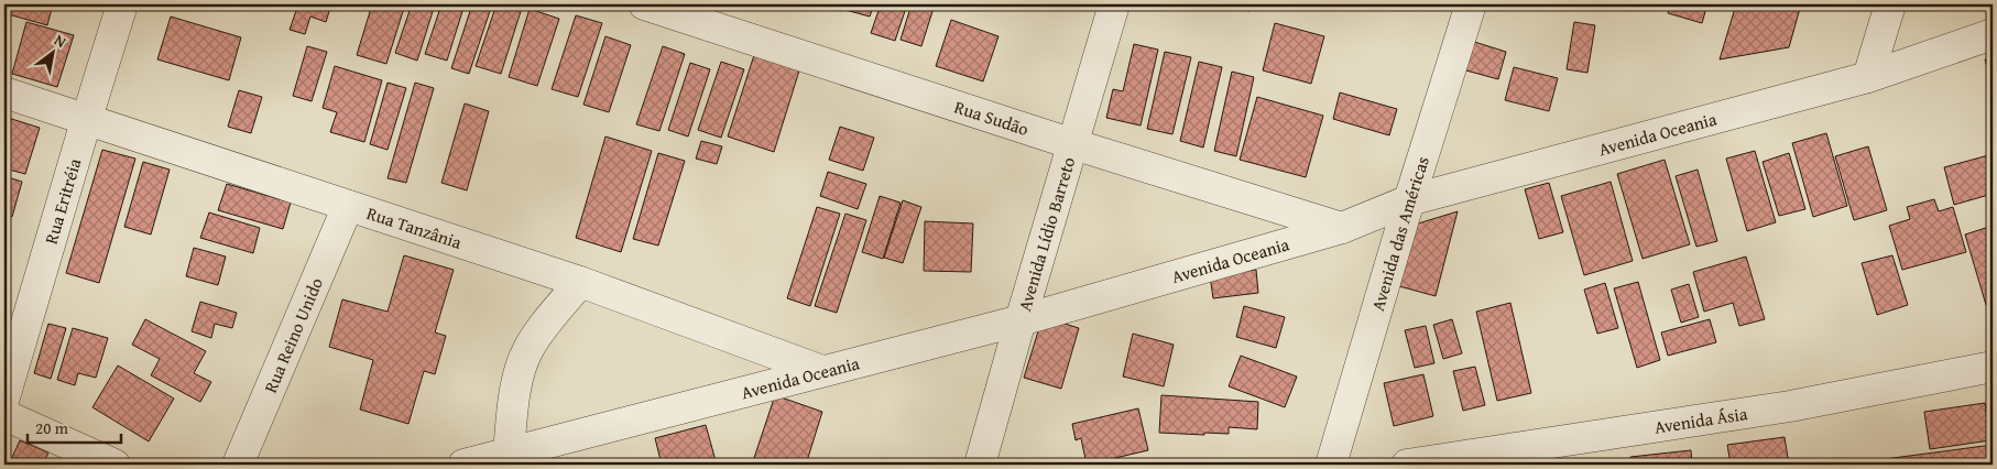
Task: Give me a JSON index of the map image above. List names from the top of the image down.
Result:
{
  "streets": {
    "street": [
      "Rua Sudão",
      "Avenida Oceania",
      "Rua Eritréia",
      "Rua Tanzânia",
      "Avenida Lídio Barreto",
      "Avenida das Américas",
      "Rua Reino Unido",
      "Avenida Ásia"
    ]
  },
  "crossings": [
    ["Rua Sudão", "Avenida Oceania"],
    ["Rua Sudão", "Avenida Lídio Barreto"],
    ["Avenida Oceania", "Rua Tanzânia"],
    ["Avenida Oceania", "Avenida Lídio Barreto"],
    ["Avenida Oceania", "Avenida das Américas"],
    ["Rua Eritréia", "Rua Tanzânia"],
    ["Rua Tanzânia", "Rua Reino Unido"]
  ],
  "scale_bar": "20 m",
  "north": "top right"
}
